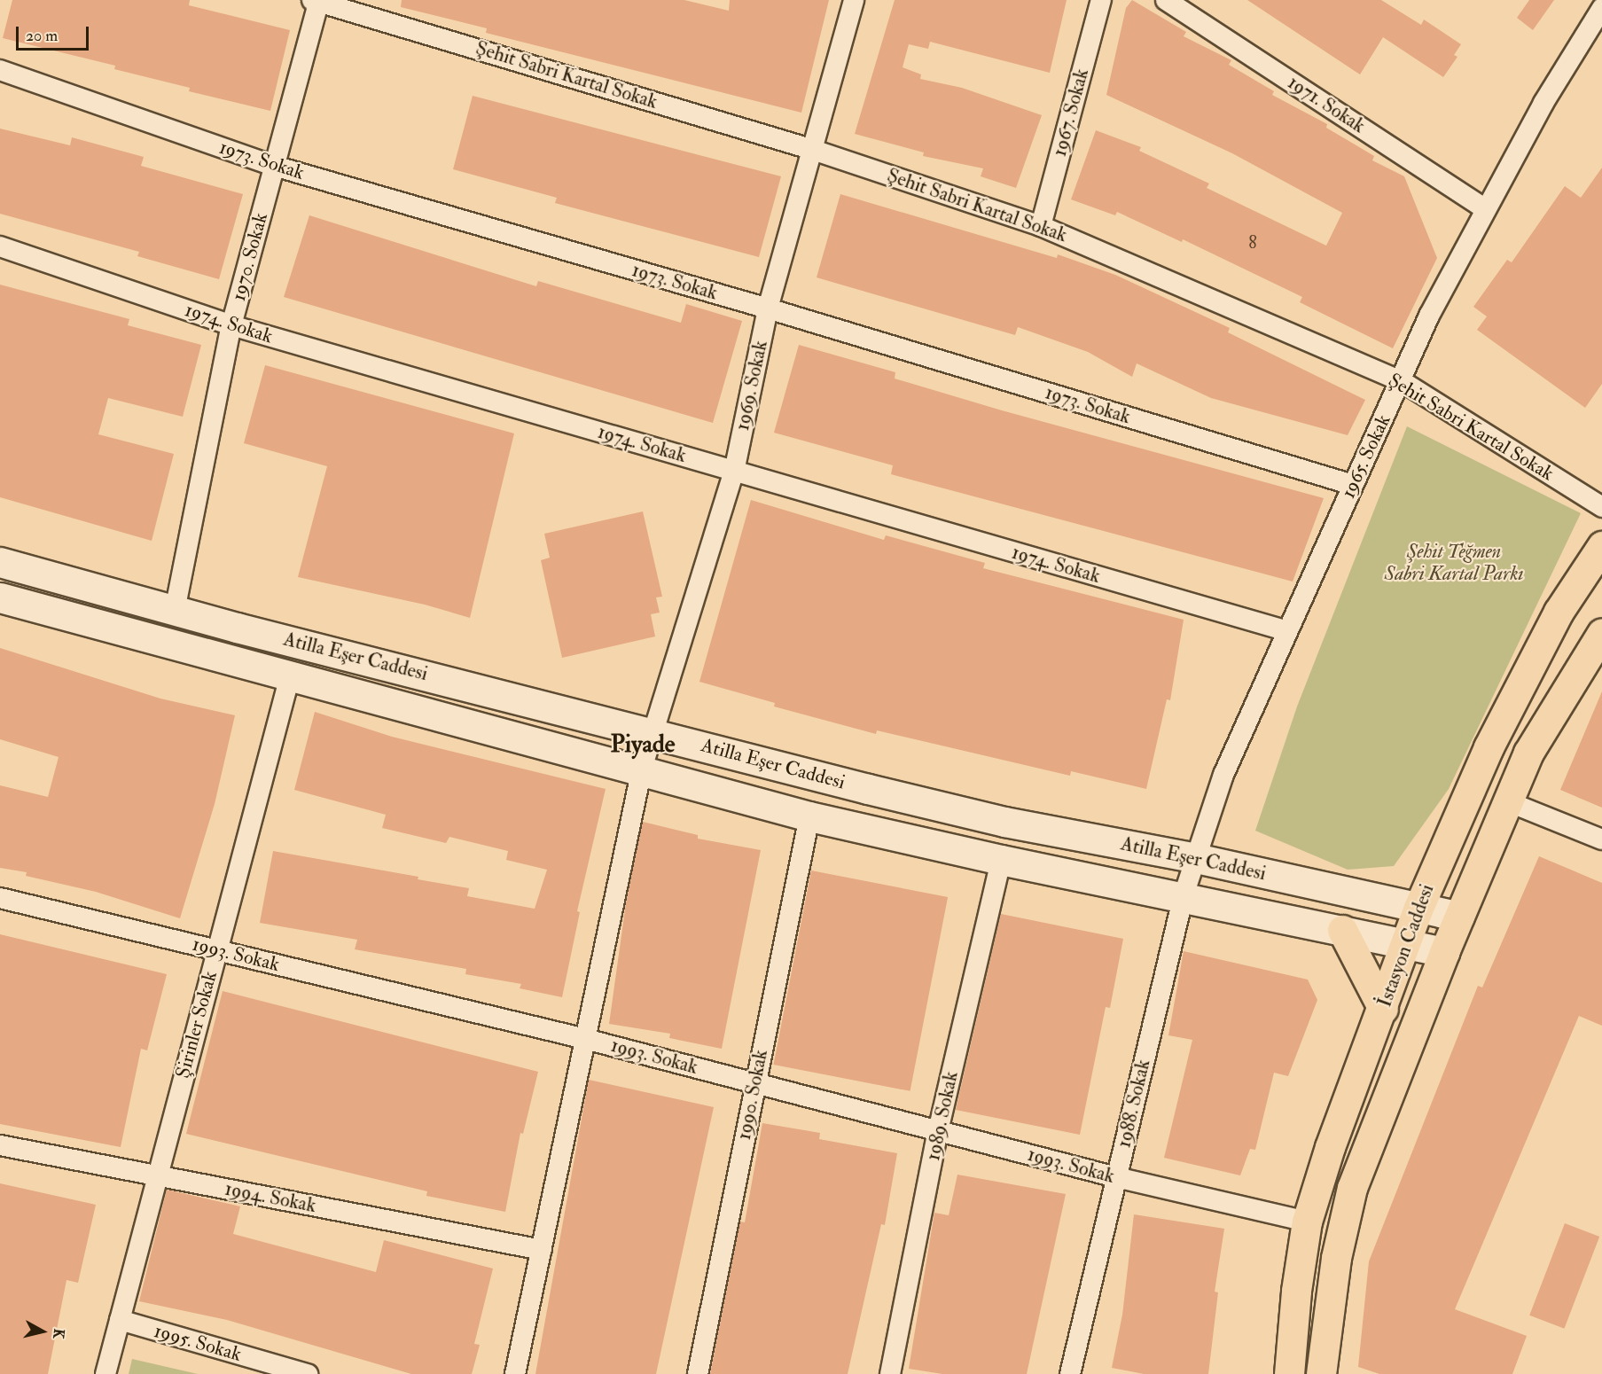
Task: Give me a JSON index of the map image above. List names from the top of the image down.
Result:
{
  "streets": {
    "main road": ["Atilla Eşer Caddesi", "İstasyon Caddesi"],
    "street": [
      "Şehit Sabri Kartal Sokak",
      "1971. Sokak",
      "1967. Sokak",
      "1973. Sokak",
      "1970. Sokak",
      "1974. Sokak",
      "1969. Sokak",
      "1965. Sokak",
      "1993. Sokak",
      "Şirinler Sokak",
      "1990. Sokak",
      "1988. Sokak",
      "1989. Sokak",
      "1994. Sokak",
      "1995. Sokak"
    ]
  },
  "crossings": [
    ["Şehit Sabri Kartal Sokak", "1967. Sokak"],
    ["Şehit Sabri Kartal Sokak", "1970. Sokak"],
    ["Şehit Sabri Kartal Sokak", "1969. Sokak"],
    ["Şehit Sabri Kartal Sokak", "1965. Sokak"],
    ["1971. Sokak", "1965. Sokak"],
    ["1973. Sokak", "1970. Sokak"],
    ["1973. Sokak", "1969. Sokak"],
    ["1973. Sokak", "1965. Sokak"],
    ["1970. Sokak", "1974. Sokak"],
    ["1970. Sokak", "Atilla Eşer Caddesi"],
    ["1974. Sokak", "1969. Sokak"],
    ["1974. Sokak", "1965. Sokak"],
    ["1969. Sokak", "Atilla Eşer Caddesi"],
    ["1969. Sokak", "1993. Sokak"],
    ["1969. Sokak", "1994. Sokak"],
    ["1965. Sokak", "Atilla Eşer Caddesi"],
    ["1965. Sokak", "1988. Sokak"],
    ["Atilla Eşer Caddesi", "İstasyon Caddesi"],
    ["Atilla Eşer Caddesi", "Şirinler Sokak"],
    ["Atilla Eşer Caddesi", "1990. Sokak"],
    ["Atilla Eşer Caddesi", "1988. Sokak"],
    ["Atilla Eşer Caddesi", "1989. Sokak"],
    ["İstasyon Caddesi", "1993. Sokak"],
    ["1993. Sokak", "Şirinler Sokak"],
    ["1993. Sokak", "1990. Sokak"],
    ["1993. Sokak", "1988. Sokak"],
    ["1993. Sokak", "1989. Sokak"],
    ["Şirinler Sokak", "1994. Sokak"],
    ["Şirinler Sokak", "1995. Sokak"]
  ],
  "districts": ["Piyade"],
  "parks": ["Şehit Teğmen Sabri Kartal Parkı"],
  "house_numbers": ["8"],
  "scale_bar": "20 m",
  "north": "right"
}
